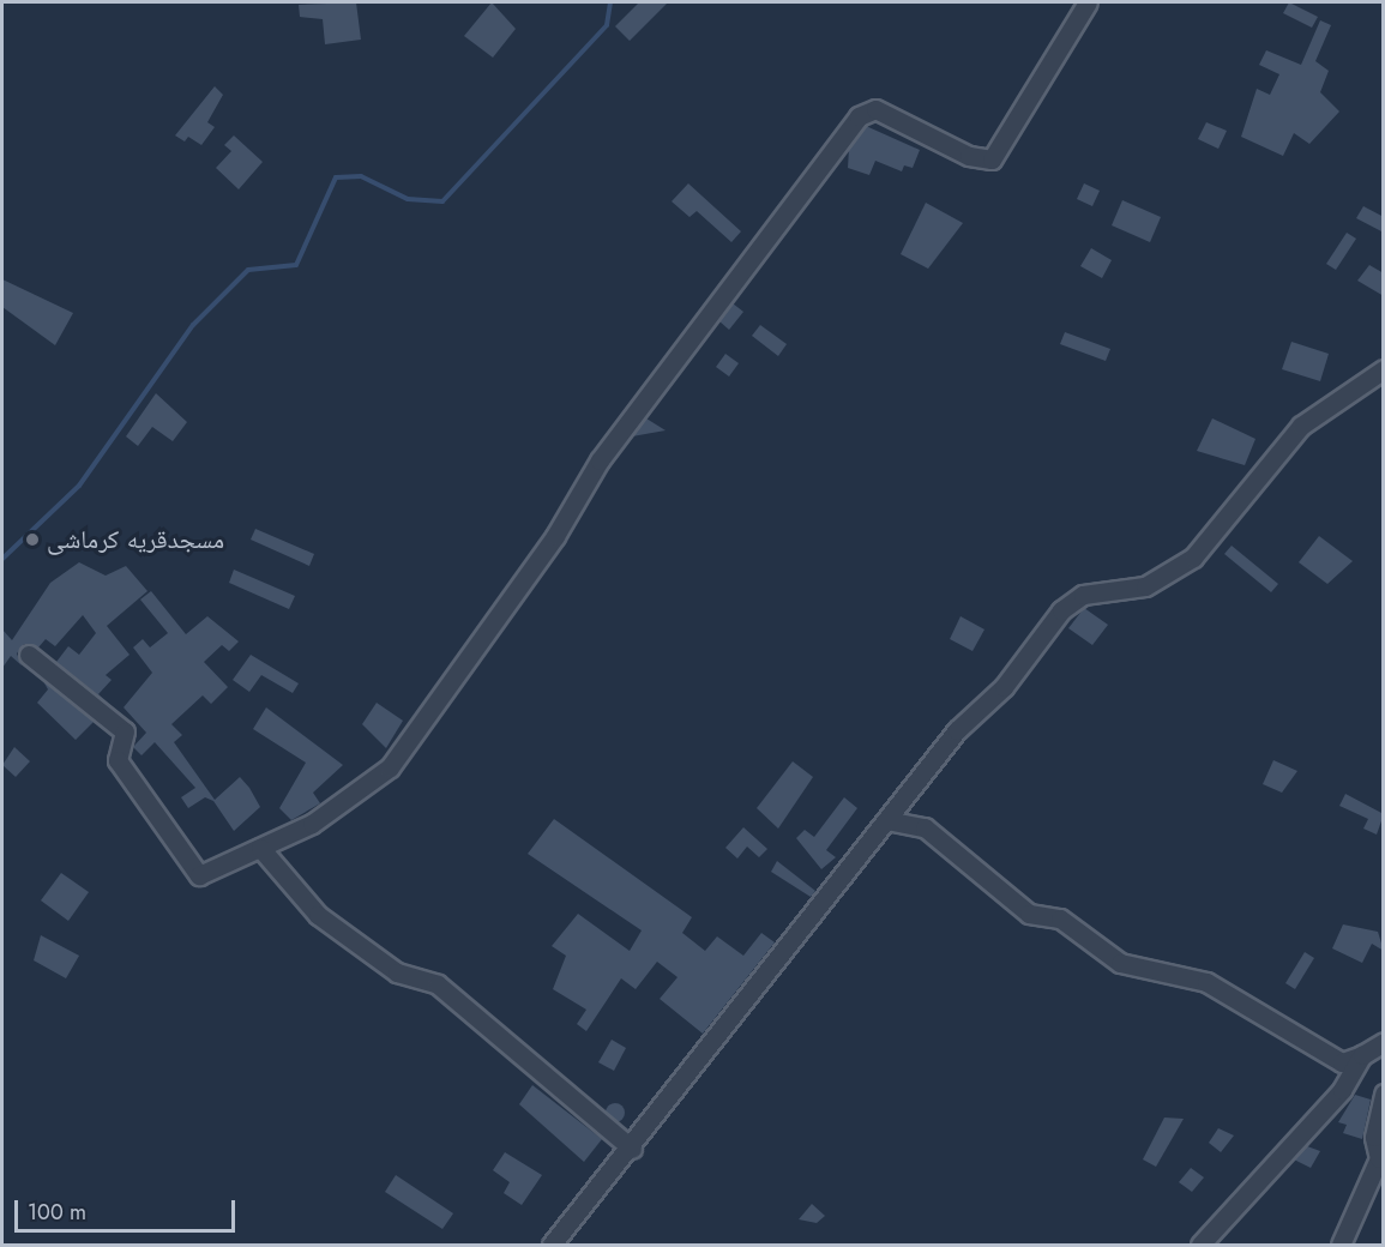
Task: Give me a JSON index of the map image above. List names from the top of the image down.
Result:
{
  "places": ["مسجدقریه کرماشی"],
  "scale_bar": "100 m"
}
